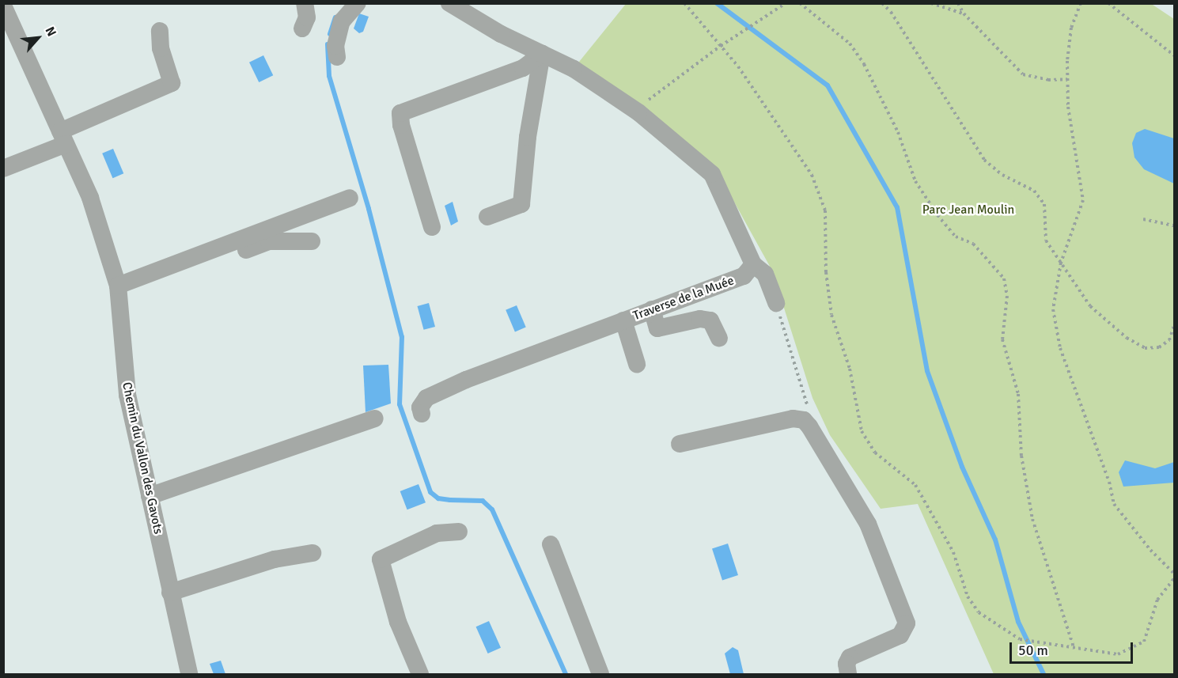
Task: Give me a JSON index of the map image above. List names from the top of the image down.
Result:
{
  "streets": {
    "street": ["Traverse de la Muée", "Chemin du Vallon des Gavots"]
  },
  "parks": ["Parc Jean Moulin"],
  "scale_bar": "50 m",
  "north": "top right"
}
